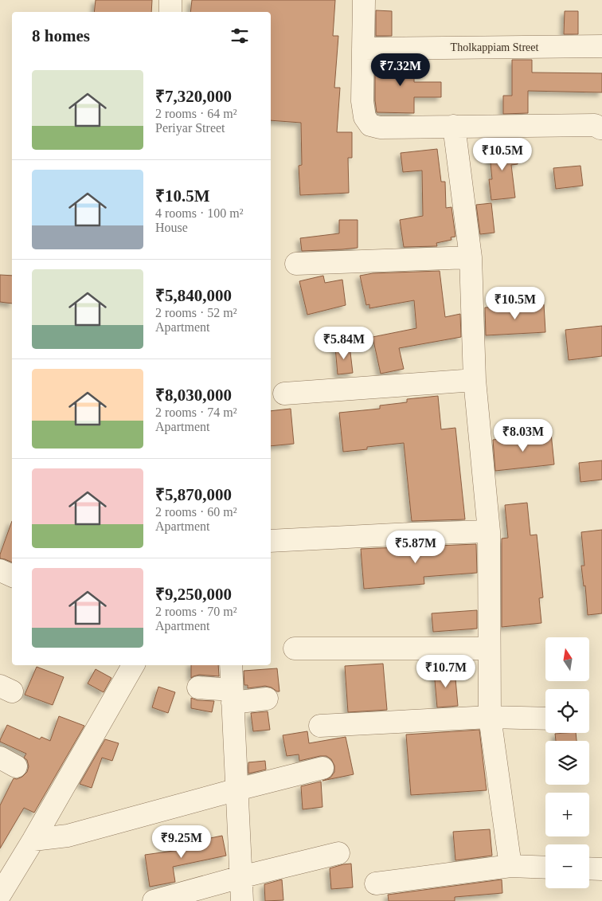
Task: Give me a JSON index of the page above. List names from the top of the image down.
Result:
{
  "streets": {
    "street": ["Tholkappiam Street"]
  },
  "north": "top",
  "page": {
    "heading": "8 homes",
    "price": [
      "₹7.32M",
      "₹10.5M",
      "₹10.5M",
      "₹5.84M",
      "₹8.03M",
      "₹5.87M",
      "₹10.7M",
      "₹9.25M"
    ],
    "list": [
      {
        "name": "₹7,320,000",
        "note": "2 rooms · 64 m² · Periyar Street"
      },
      {
        "name": "₹10.5M",
        "note": "4 rooms · 100 m² · House"
      },
      {
        "name": "₹5,840,000",
        "note": "2 rooms · 52 m² · Apartment"
      },
      {
        "name": "₹8,030,000",
        "note": "2 rooms · 74 m² · Apartment"
      },
      {
        "name": "₹5,870,000",
        "note": "2 rooms · 60 m² · Apartment"
      },
      {
        "name": "₹9,250,000",
        "note": "2 rooms · 70 m² · Apartment"
      }
    ],
    "map_buttons": ["+", "−"]
  }
}
